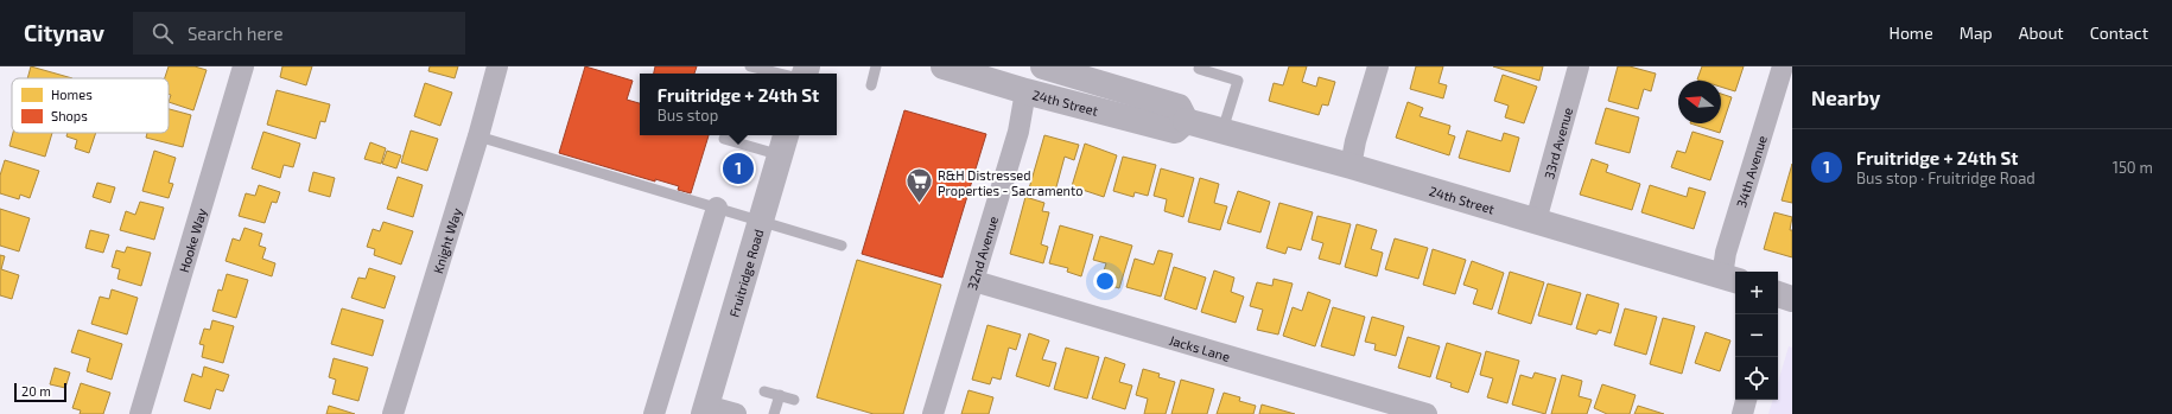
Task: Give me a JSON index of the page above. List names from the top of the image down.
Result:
{
  "streets": {
    "street": [
      "24th Street",
      "33rd Avenue",
      "34th Avenue",
      "Hooke Way",
      "Knight Way",
      "32nd Avenue",
      "Fruitridge Road",
      "Jacks Lane"
    ]
  },
  "crossings": [
    ["24th Street", "33rd Avenue"],
    ["24th Street", "34th Avenue"],
    ["24th Street", "32nd Avenue"],
    ["32nd Avenue", "Jacks Lane"]
  ],
  "places": {
    "supermarket": ["R&H Distressed Properties - Sacramento"]
  },
  "legend": ["Homes", "Shops"],
  "scale_bar": "20 m",
  "north": "left",
  "page": {
    "header": "Citynav",
    "search": "Search here",
    "nav": [
      "Home",
      "Map",
      "About",
      "Contact"
    ],
    "heading": "Nearby",
    "popup": ["Fruitridge + 24th St", "Bus stop"],
    "list": [
      {
        "mark": "1",
        "name": "Fruitridge + 24th St",
        "note": "Bus stop · Fruitridge Road",
        "value": "150 m"
      }
    ],
    "pins": "1",
    "map_buttons": ["+", "−"],
    "scale": "20 m"
  }
}
